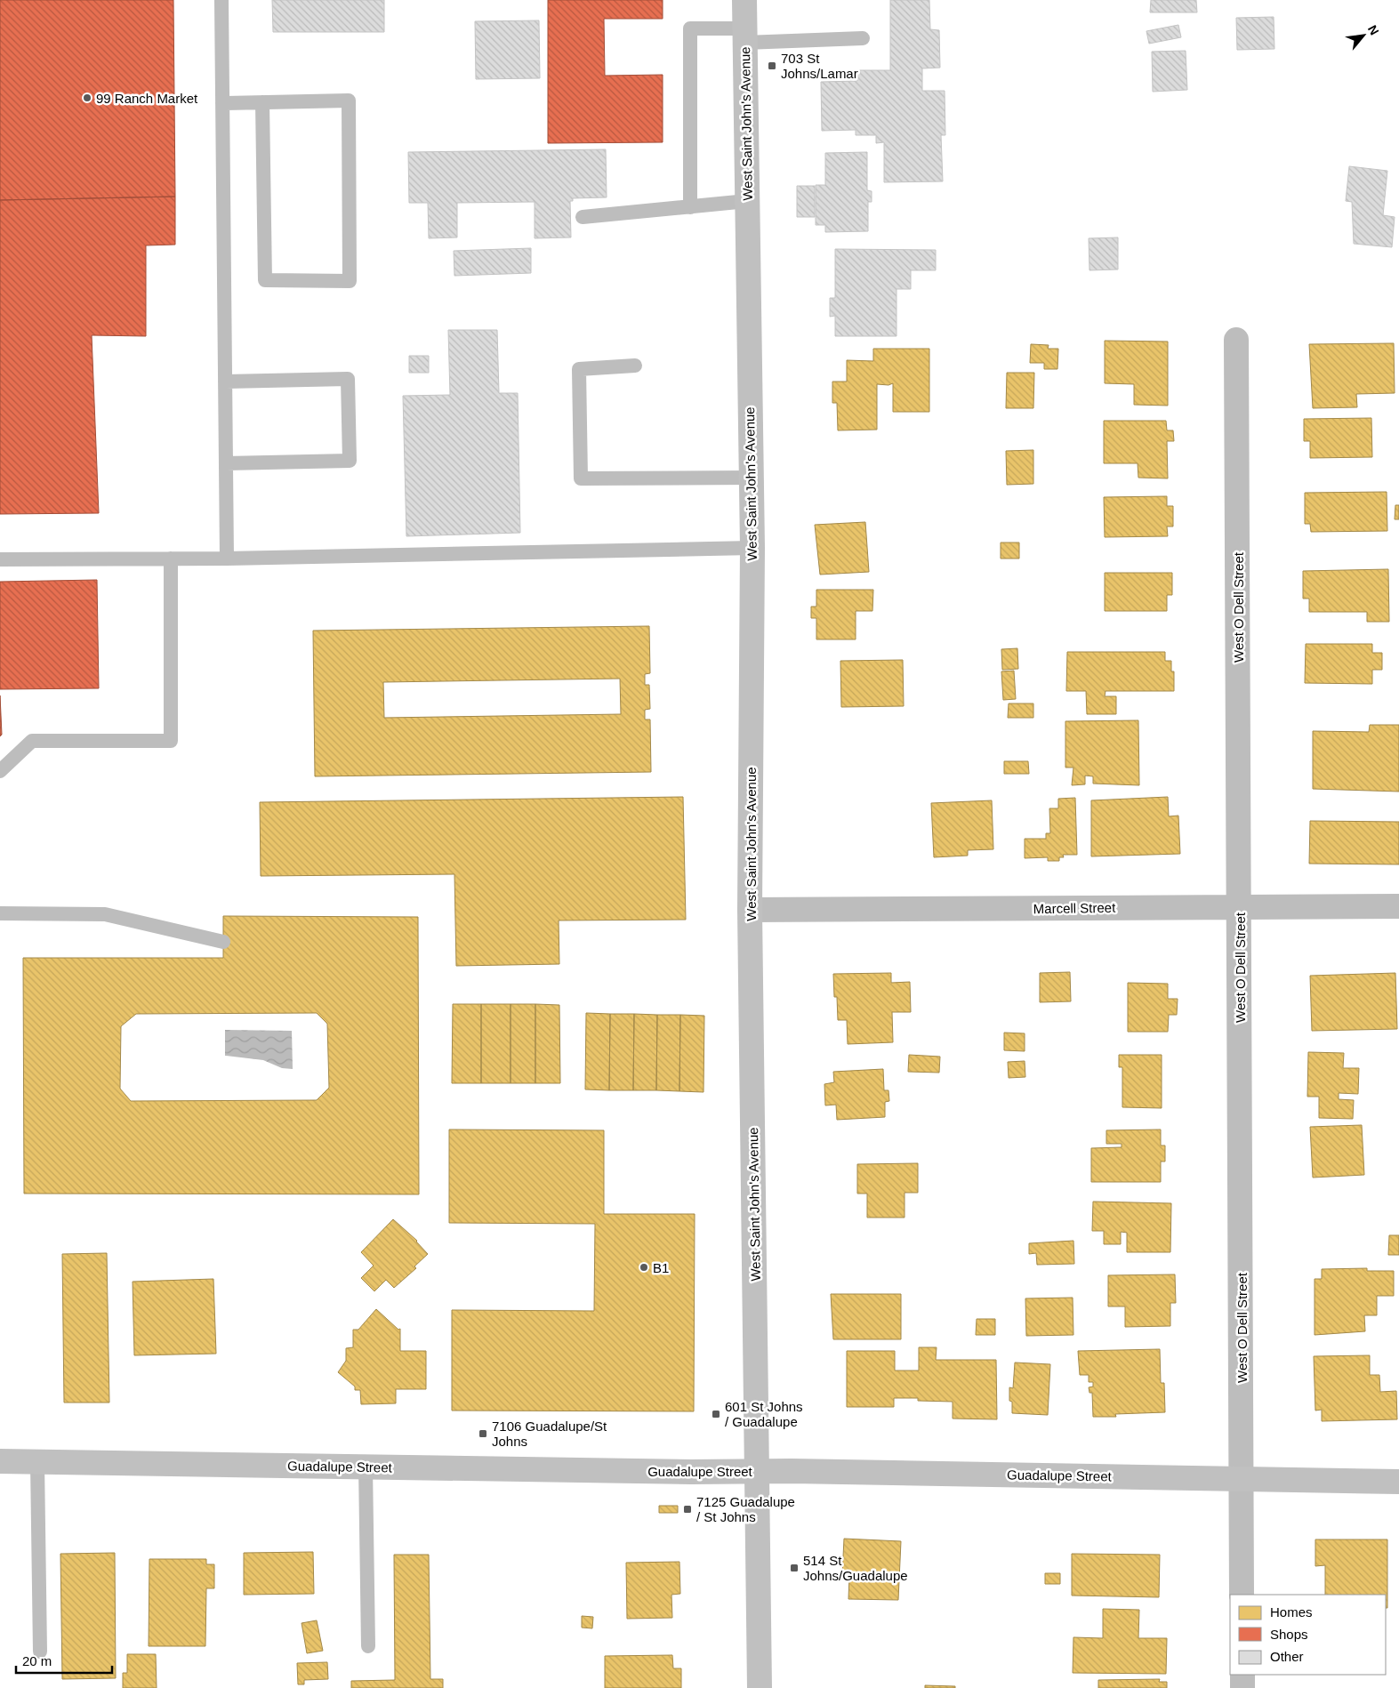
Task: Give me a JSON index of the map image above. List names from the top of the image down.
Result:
{
  "streets": {
    "street": [
      "West Saint John's Avenue",
      "West O Dell Street",
      "Marcell Street",
      "Guadalupe Street"
    ]
  },
  "crossings": [
    ["West Saint John's Avenue", "Marcell Street"],
    ["West Saint John's Avenue", "Guadalupe Street"],
    ["West O Dell Street", "Marcell Street"],
    ["West O Dell Street", "Guadalupe Street"]
  ],
  "places": {
    "transit": [
      "703 St Johns/Lamar",
      "601 St Johns / Guadalupe",
      "7106 Guadalupe/St Johns",
      "7125 Guadalupe / St Johns",
      "514 St Johns/Guadalupe"
    ],
    "other": ["99 Ranch Market", "B1"]
  },
  "legend": ["Homes", "Shops", "Other"],
  "scale_bar": "20 m",
  "north": "top right"
}
